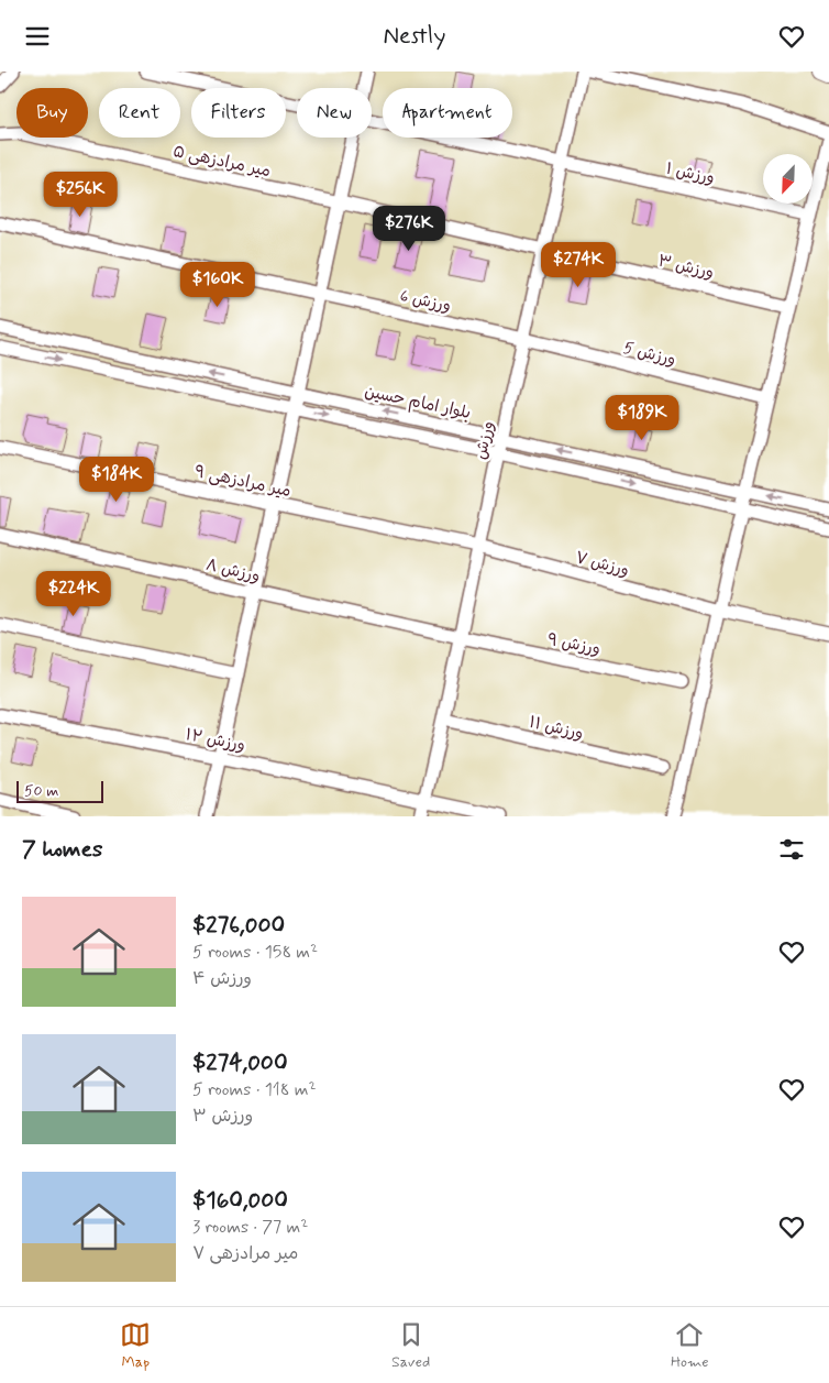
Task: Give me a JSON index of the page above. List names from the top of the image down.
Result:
{
  "streets": {
    "street": [
      "میر مرادزهی ۵",
      "ورزش ۱",
      "ورزش ۳",
      "ورزش 6",
      "ورزش 5",
      "بلوار امام حسین",
      "ورزش",
      "میر مرادزهی ۹",
      "ورزش ۷",
      "ورزش ۸",
      "ورزش ۹",
      "ورزش ۱۱",
      "ورزش ۱۲"
    ]
  },
  "crossings": [
    ["میر مرادزهی ۵", "ورزش ۳"],
    ["میر مرادزهی ۵", "ورزش"],
    ["ورزش ۱", "ورزش"],
    ["ورزش ۳", "ورزش"],
    ["ورزش 6", "ورزش 5"],
    ["ورزش 6", "ورزش"],
    ["ورزش 5", "ورزش"],
    ["بلوار امام حسین", "ورزش"],
    ["ورزش", "میر مرادزهی ۹"],
    ["ورزش", "ورزش ۷"],
    ["ورزش", "ورزش ۸"],
    ["ورزش", "ورزش ۹"],
    ["ورزش", "ورزش ۱۱"],
    ["ورزش", "ورزش ۱۲"],
    ["میر مرادزهی ۹", "ورزش ۷"],
    ["ورزش ۸", "ورزش ۹"]
  ],
  "scale_bar": "50 m",
  "north": "bottom left",
  "page": {
    "header": "Nestly",
    "chip": [
      "Buy",
      "Rent",
      "Filters",
      "New",
      "Apartment"
    ],
    "price": [
      "$256K",
      "$276K",
      "$274K",
      "$160K",
      "$189K",
      "$184K",
      "$224K"
    ],
    "scale": "50 m",
    "heading": "7 homes",
    "list": [
      {
        "name": "$276,000",
        "note": "5 rooms · 158 m² · ورزش ۴"
      },
      {
        "name": "$274,000",
        "note": "5 rooms · 118 m² · ورزش ۳"
      },
      {
        "name": "$160,000",
        "note": "3 rooms · 77 m² · میر مرادزهی ۷"
      }
    ],
    "tabs": ["Map", "Saved", "Home"]
  }
}
